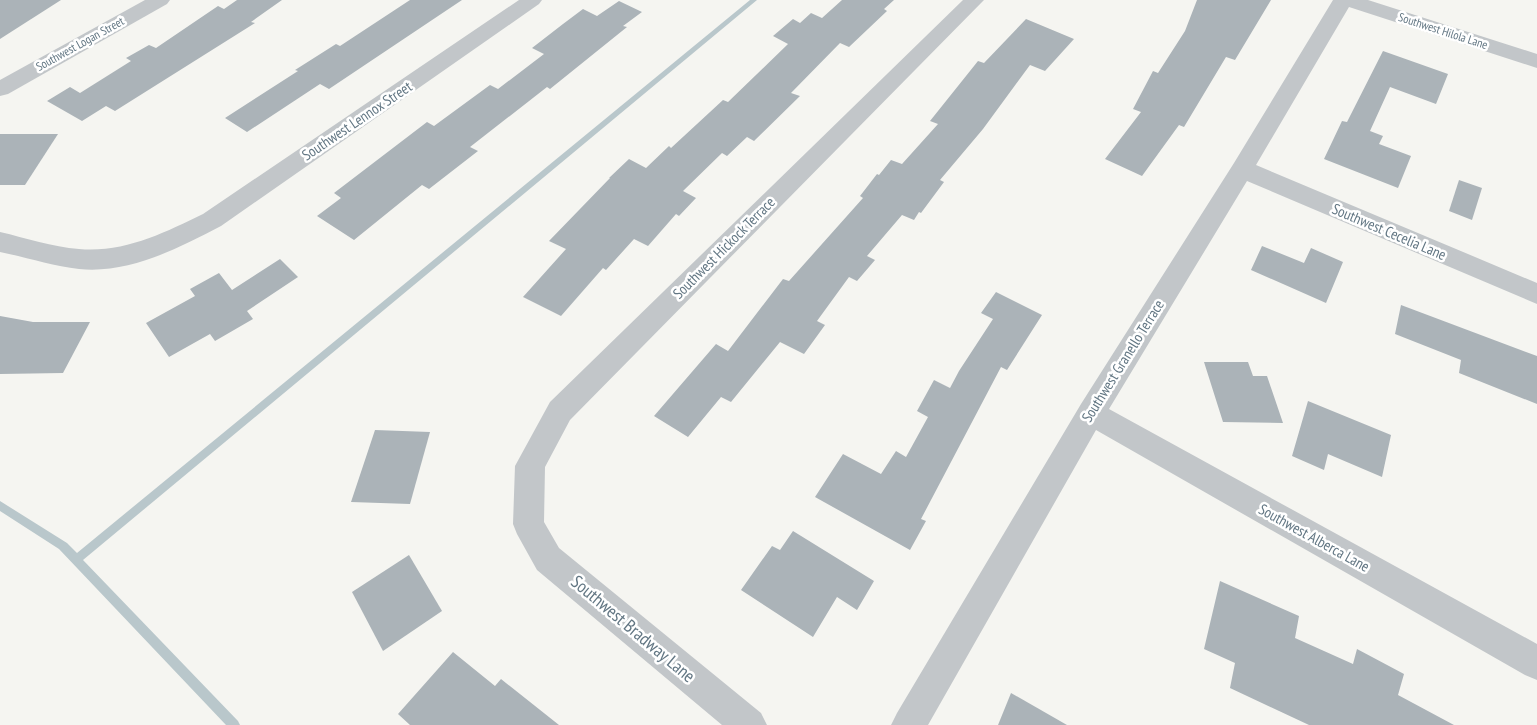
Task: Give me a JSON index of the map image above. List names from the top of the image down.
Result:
{
  "streets": {
    "street": [
      "Southwest Hilola Lane",
      "Southwest Logan Street",
      "Southwest Lennox Street",
      "Southwest Cecelia Lane",
      "Southwest Hickock Terrace",
      "Southwest Granello Terrace",
      "Southwest Alberca Lane",
      "Southwest Bradway Lane"
    ]
  },
  "crossings": [
    ["Southwest Cecelia Lane", "Southwest Granello Terrace"],
    ["Southwest Hickock Terrace", "Southwest Bradway Lane"],
    ["Southwest Granello Terrace", "Southwest Alberca Lane"]
  ]
}
